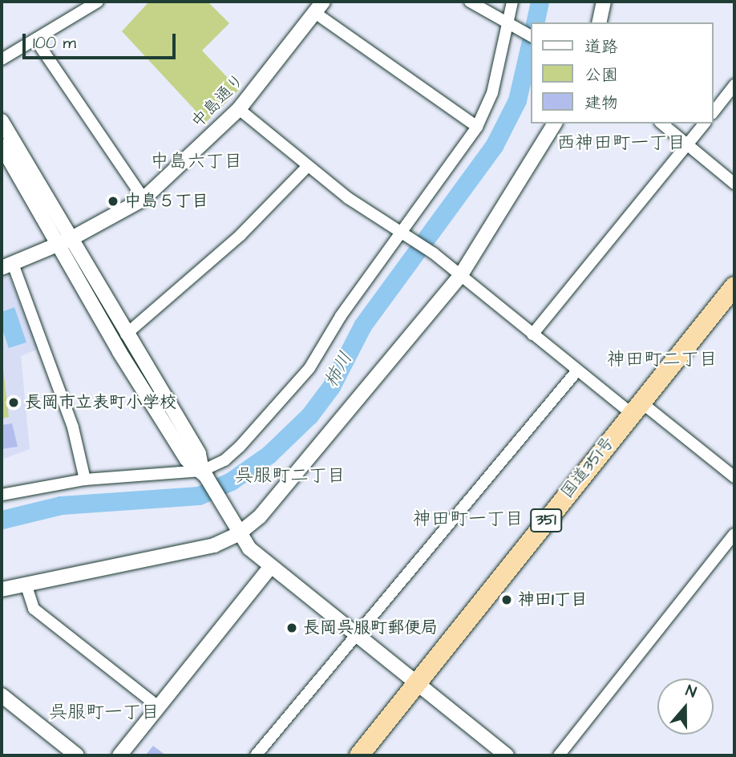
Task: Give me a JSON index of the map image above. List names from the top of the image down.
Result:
{
  "streets": {
    "highway": ["国道351号", "351"],
    "street": ["中島通り"]
  },
  "districts": [
    "西神田町一丁目",
    "中島六丁目",
    "神田町二丁目",
    "呉服町二丁目",
    "神田町一丁目",
    "呉服町一丁目"
  ],
  "water": ["柿川"],
  "places": [
    "中島５丁目",
    "長岡市立表町小学校",
    "神田1丁目",
    "長岡呉服町郵便局"
  ],
  "legend": ["道路", "公園", "建物"],
  "scale_bar": "100 m",
  "north": "top"
}
